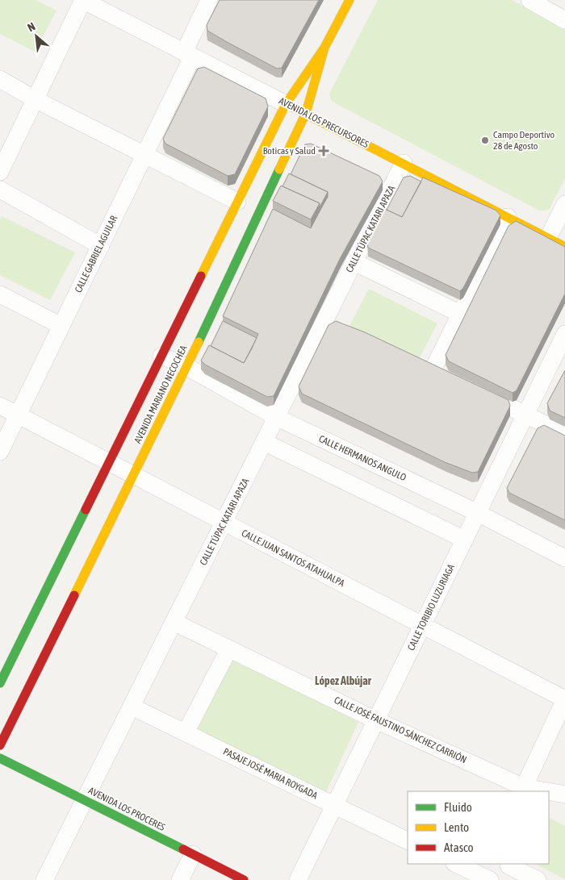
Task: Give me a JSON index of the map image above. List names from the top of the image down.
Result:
{
  "streets": {
    "street": [
      "AVENIDA LOS PRECURSORES",
      "CALLE TÚPAC KATARI APAZA",
      "CALLE GABRIEL AGUILAR",
      "AVENIDA MARIANO NECOCHEA",
      "CALLE HERMANOS ANGULO",
      "CALLE JUAN SANTOS ATAHUALPA",
      "CALLE TORIBIO LUZURIAGA",
      "CALLE JOSÉ FAUSTINO SÁNCHEZ CARRIÓN",
      "PASAJE JOSÉ MARIA ROYGADA",
      "AVENIDA LOS PROCERES"
    ]
  },
  "crossings": [
    ["AVENIDA LOS PRECURSORES", "CALLE TÚPAC KATARI APAZA"],
    ["AVENIDA LOS PRECURSORES", "CALLE GABRIEL AGUILAR"],
    ["AVENIDA LOS PRECURSORES", "AVENIDA MARIANO NECOCHEA"],
    ["CALLE TÚPAC KATARI APAZA", "CALLE HERMANOS ANGULO"],
    ["CALLE TÚPAC KATARI APAZA", "CALLE JUAN SANTOS ATAHUALPA"],
    ["CALLE TÚPAC KATARI APAZA", "CALLE JOSÉ FAUSTINO SÁNCHEZ CARRIÓN"],
    ["CALLE TÚPAC KATARI APAZA", "PASAJE JOSÉ MARIA ROYGADA"],
    ["CALLE TÚPAC KATARI APAZA", "AVENIDA LOS PROCERES"],
    ["CALLE GABRIEL AGUILAR", "CALLE JUAN SANTOS ATAHUALPA"],
    ["AVENIDA MARIANO NECOCHEA", "CALLE HERMANOS ANGULO"],
    ["AVENIDA MARIANO NECOCHEA", "CALLE JUAN SANTOS ATAHUALPA"],
    ["CALLE HERMANOS ANGULO", "CALLE TORIBIO LUZURIAGA"],
    ["CALLE JUAN SANTOS ATAHUALPA", "CALLE TORIBIO LUZURIAGA"],
    ["CALLE TORIBIO LUZURIAGA", "CALLE JOSÉ FAUSTINO SÁNCHEZ CARRIÓN"],
    ["CALLE TORIBIO LUZURIAGA", "PASAJE JOSÉ MARIA ROYGADA"]
  ],
  "districts": ["López Albújar"],
  "places": {
    "other": ["Campo Deportivo 28 de Agosto"],
    "health": ["Boticas y Salud"]
  },
  "legend": ["Fluido", "Lento", "Atasco"],
  "north": "top left"
}
